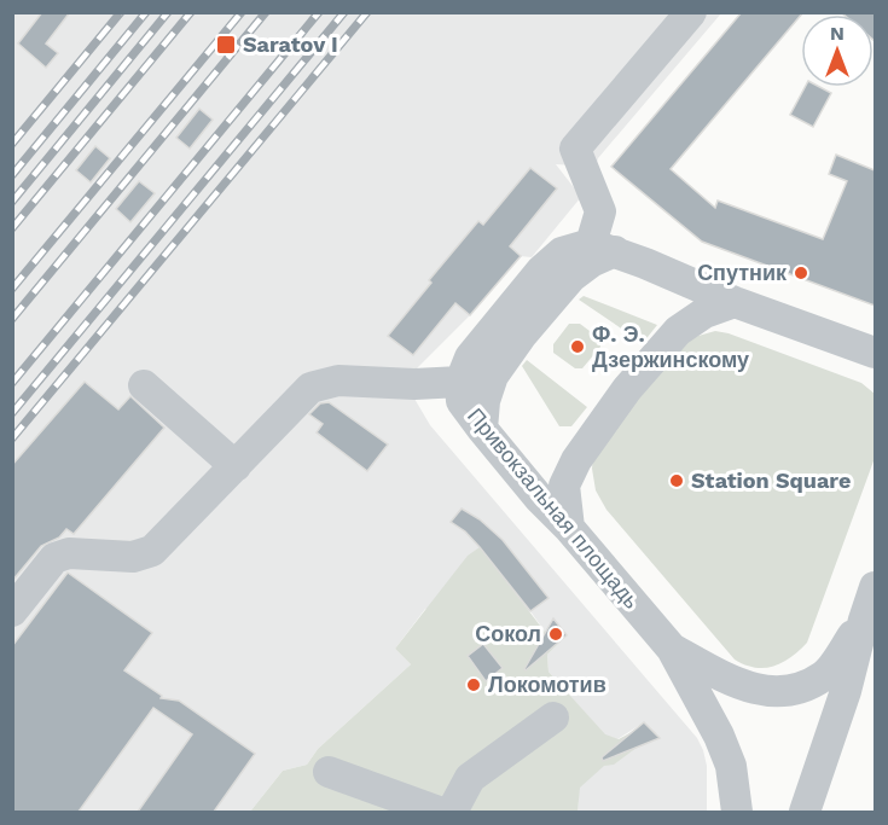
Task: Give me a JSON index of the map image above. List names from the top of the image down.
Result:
{
  "streets": {
    "street": ["Привокзальная площадь"]
  },
  "places": {
    "transit": ["Saratov I"],
    "other": [
      "Спутник",
      "Ф. Э. Дзержинскому",
      "Station Square",
      "Сокол",
      "Локомотив"
    ]
  },
  "north": "top"
}
